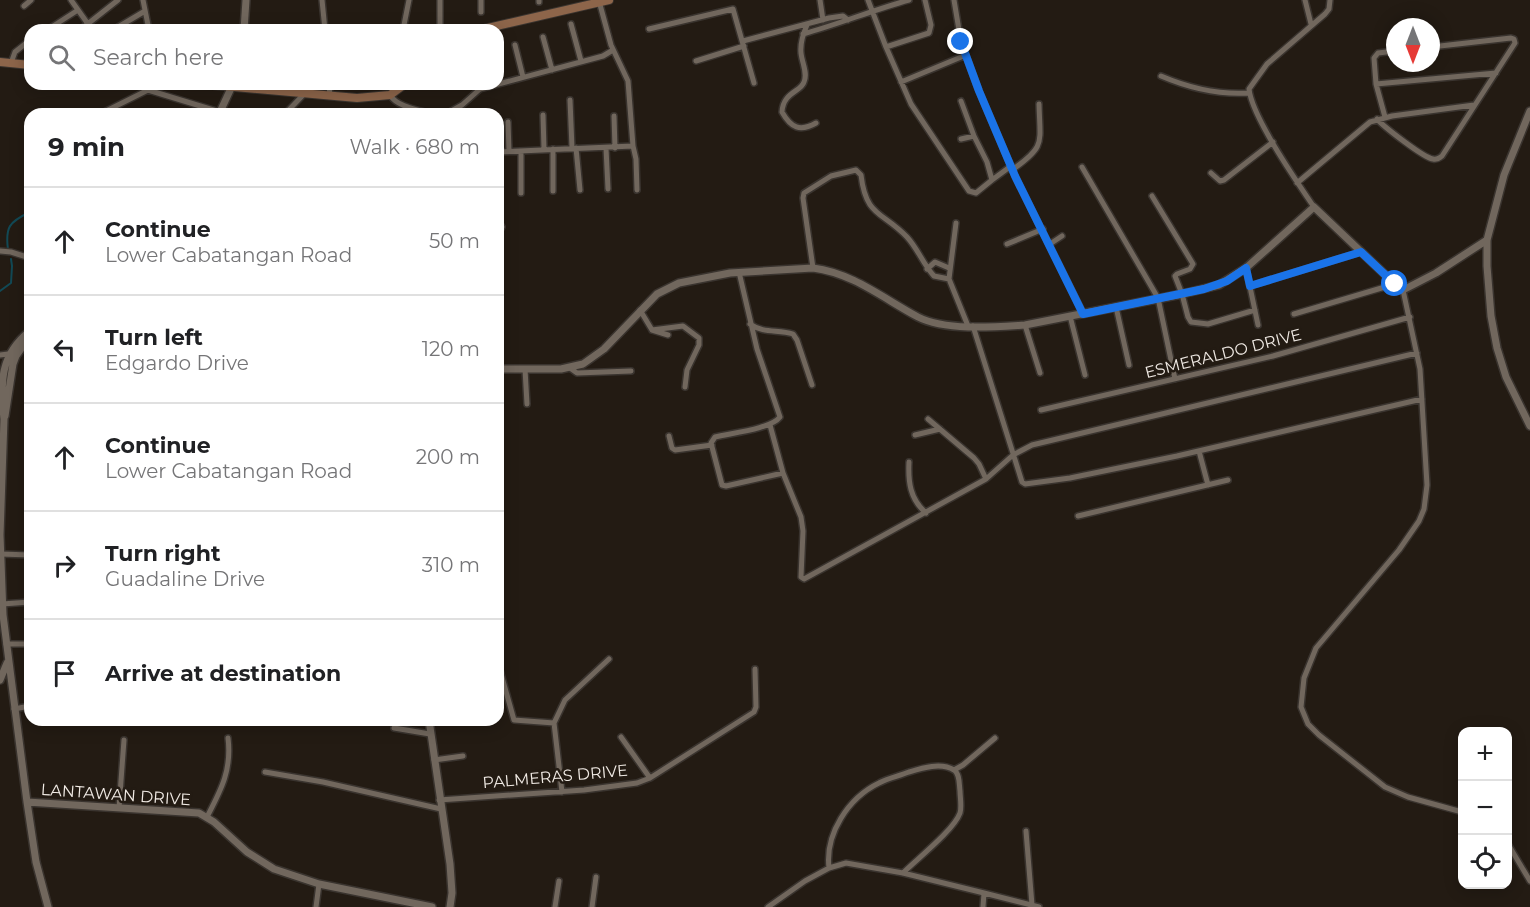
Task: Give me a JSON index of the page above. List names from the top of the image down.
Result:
{
  "streets": {
    "street": ["ESMERALDO DRIVE", "PALMERAS DRIVE", "LANTAWAN DRIVE"]
  },
  "north": "bottom",
  "page": {
    "search": "Search here",
    "heading": ["9 min", "Walk · 680 m"],
    "list": [
      ["Continue", "Lower Cabatangan Road", "50 m"],
      ["Turn left", "Edgardo Drive", "120 m"],
      ["Continue", "Lower Cabatangan Road", "200 m"],
      ["Turn right", "Guadaline Drive", "310 m"],
      "Arrive at destination"
    ],
    "map_buttons": ["+", "−"]
  }
}
